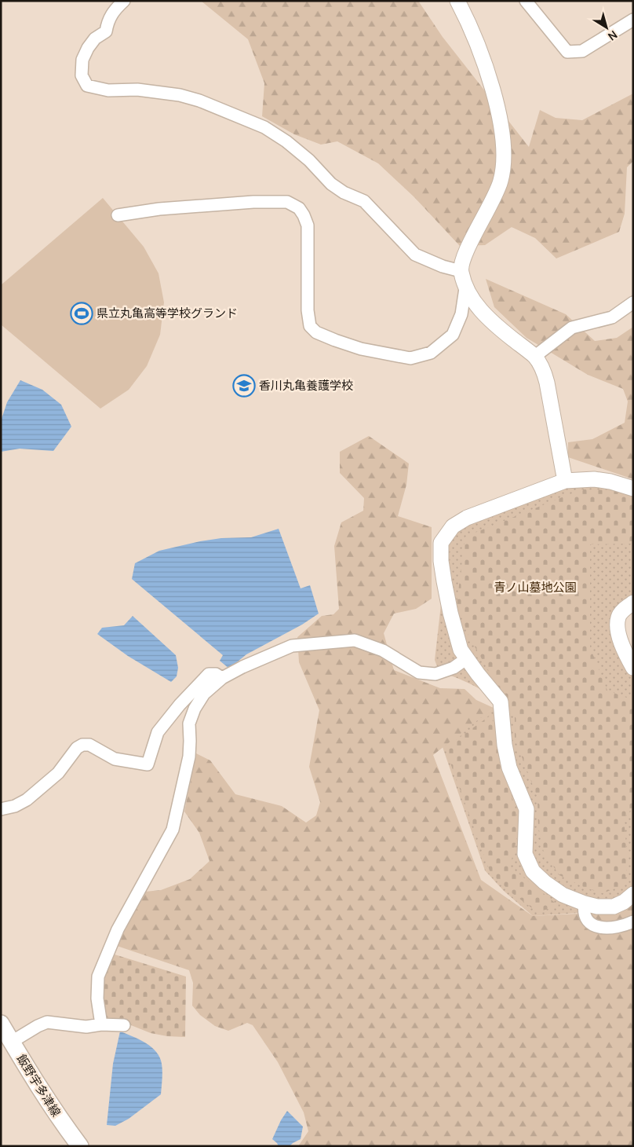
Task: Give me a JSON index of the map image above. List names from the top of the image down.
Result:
{
  "streets": {
    "main road": ["飯野宇多津線"]
  },
  "parks": ["青ノ山墓地公園"],
  "places": {
    "sports": ["県立丸亀高等学校グランド"],
    "school or university": ["香川丸亀養護学校"]
  },
  "north": "bottom right"
}
